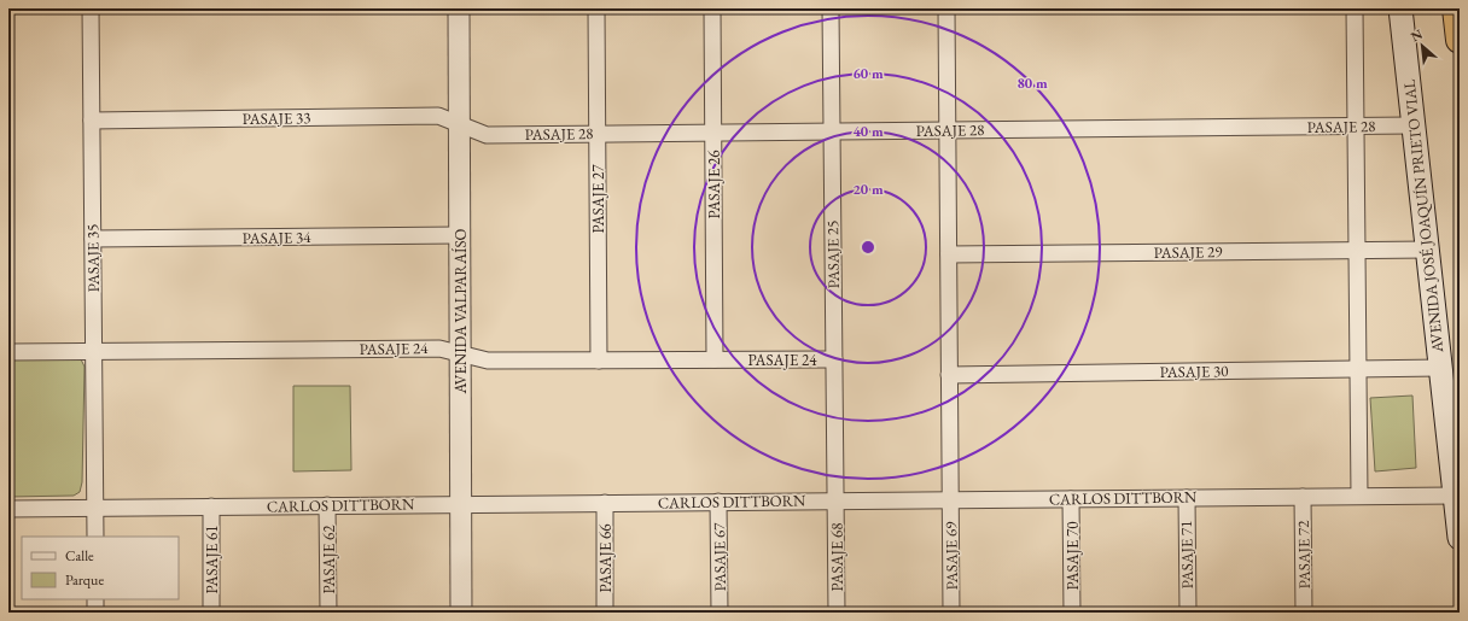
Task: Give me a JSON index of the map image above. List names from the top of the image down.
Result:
{
  "streets": {
    "main road": ["AVENIDA JOSÉ JOAQUÍN PRIETO VIAL"],
    "street": [
      "PASAJE 33",
      "PASAJE 28",
      "PASAJE 26",
      "PASAJE 27",
      "PASAJE 34",
      "PASAJE 29",
      "PASAJE 25",
      "PASAJE 35",
      "AVENIDA VALPARAÍSO",
      "PASAJE 24",
      "PASAJE 30",
      "CARLOS DITTBORN",
      "PASAJE 71",
      "PASAJE 72",
      "PASAJE 69",
      "PASAJE 70",
      "PASAJE 67",
      "PASAJE 68",
      "PASAJE 66",
      "PASAJE 61",
      "PASAJE 62"
    ]
  },
  "crossings": [
    ["PASAJE 33", "PASAJE 28"],
    ["PASAJE 33", "PASAJE 35"],
    ["PASAJE 33", "AVENIDA VALPARAÍSO"],
    ["PASAJE 28", "PASAJE 26"],
    ["PASAJE 28", "PASAJE 27"],
    ["PASAJE 28", "AVENIDA JOSÉ JOAQUÍN PRIETO VIAL"],
    ["PASAJE 28", "PASAJE 25"],
    ["PASAJE 28", "AVENIDA VALPARAÍSO"],
    ["PASAJE 26", "PASAJE 24"],
    ["PASAJE 27", "PASAJE 24"],
    ["AVENIDA JOSÉ JOAQUÍN PRIETO VIAL", "PASAJE 29"],
    ["AVENIDA JOSÉ JOAQUÍN PRIETO VIAL", "PASAJE 30"],
    ["AVENIDA JOSÉ JOAQUÍN PRIETO VIAL", "CARLOS DITTBORN"],
    ["PASAJE 34", "PASAJE 35"],
    ["PASAJE 34", "AVENIDA VALPARAÍSO"],
    ["PASAJE 25", "PASAJE 24"],
    ["PASAJE 25", "CARLOS DITTBORN"],
    ["PASAJE 25", "PASAJE 68"],
    ["PASAJE 35", "PASAJE 24"],
    ["PASAJE 35", "CARLOS DITTBORN"],
    ["AVENIDA VALPARAÍSO", "PASAJE 24"],
    ["AVENIDA VALPARAÍSO", "CARLOS DITTBORN"],
    ["CARLOS DITTBORN", "PASAJE 71"],
    ["CARLOS DITTBORN", "PASAJE 72"],
    ["CARLOS DITTBORN", "PASAJE 69"],
    ["CARLOS DITTBORN", "PASAJE 70"],
    ["CARLOS DITTBORN", "PASAJE 67"],
    ["CARLOS DITTBORN", "PASAJE 68"],
    ["CARLOS DITTBORN", "PASAJE 66"],
    ["CARLOS DITTBORN", "PASAJE 61"],
    ["CARLOS DITTBORN", "PASAJE 62"]
  ],
  "legend": ["Calle", "Parque"],
  "north": "top left",
  "rings": [
    "60 m",
    "80 m",
    "40 m",
    "20 m"
  ]
}
